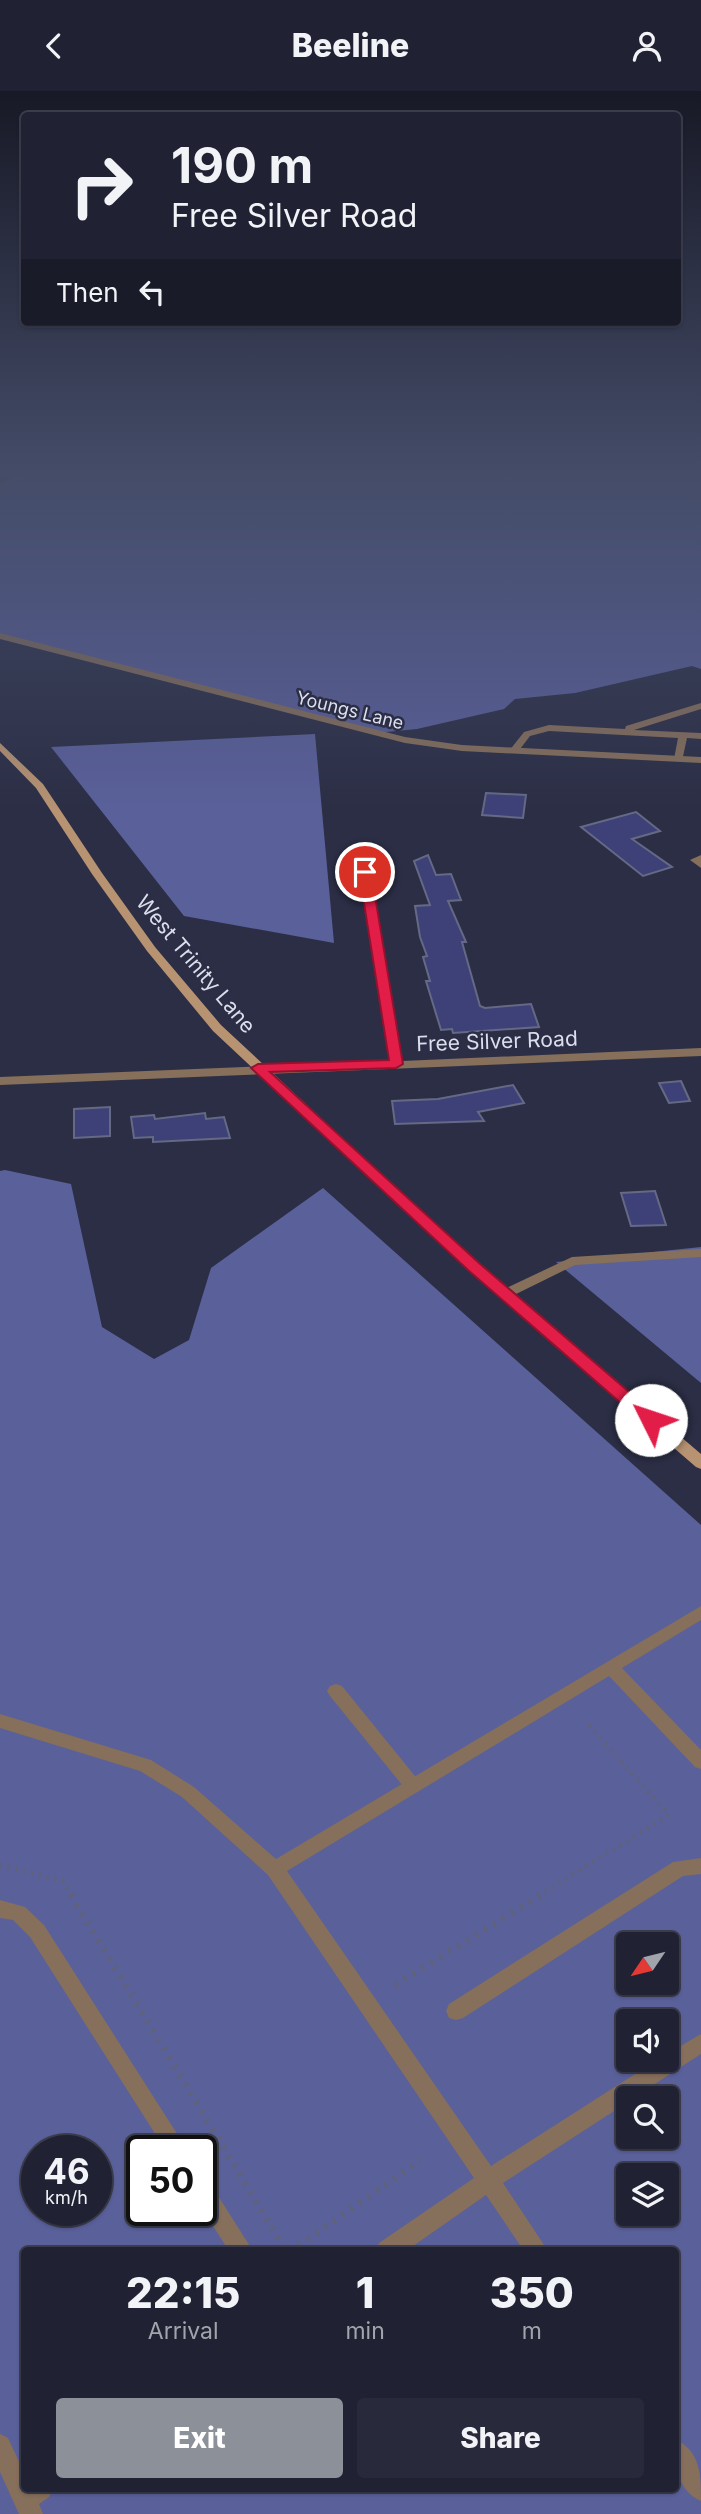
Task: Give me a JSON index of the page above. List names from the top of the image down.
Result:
{
  "streets": {
    "main road": ["West Trinity Lane"],
    "street": ["Youngs Lane", "Free Silver Road"]
  },
  "crossings": [
    ["West Trinity Lane", "Free Silver Road"]
  ],
  "north": "bottom left",
  "page": {
    "header": "Beeline",
    "turn": ["190 m", "Free Silver Road"],
    "then": "Then",
    "speed": "46 km/h",
    "limit": "50",
    "eta": [
      "22:15",
      "Arrival",
      "1",
      "min",
      "350",
      "m"
    ],
    "buttons": ["Exit", "Share"]
  }
}
